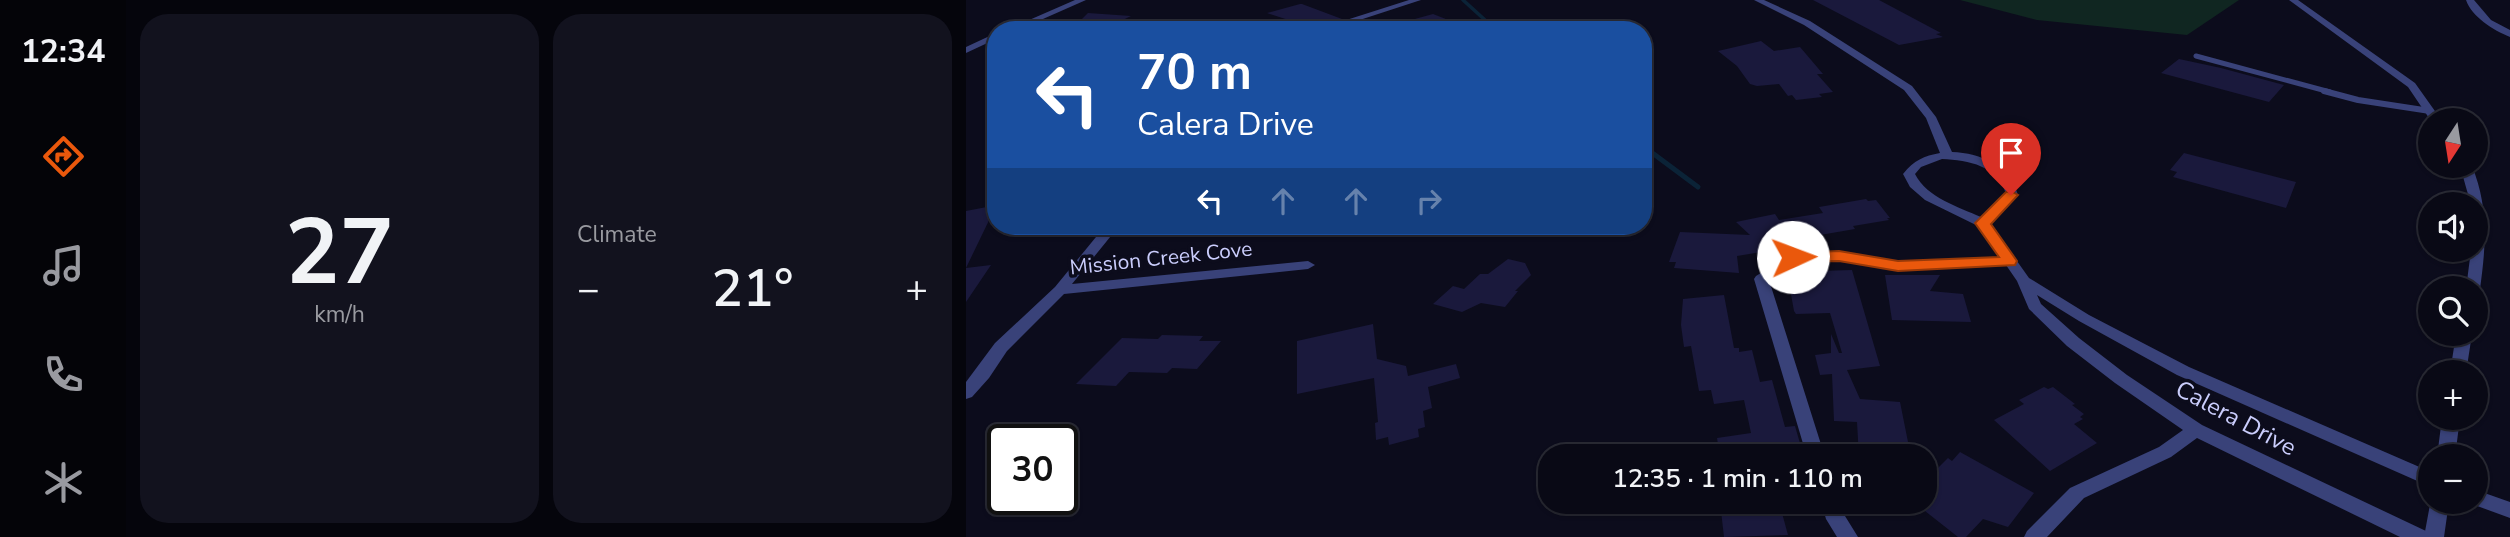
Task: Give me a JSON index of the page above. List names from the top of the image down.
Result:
{
  "streets": {
    "street": ["Mission Creek Cove", "Calera Drive"]
  },
  "north": "bottom",
  "page": {
    "tabs": "12:34",
    "tile": [
      ["27", "km/h"],
      "Climate"
    ],
    "turn": ["70 m", "Calera Drive"],
    "map_buttons": ["+", "−"],
    "heat": ["−", "21°", "+"],
    "limit": "30",
    "trip": "12:35 · 1 min · 110 m"
  }
}
